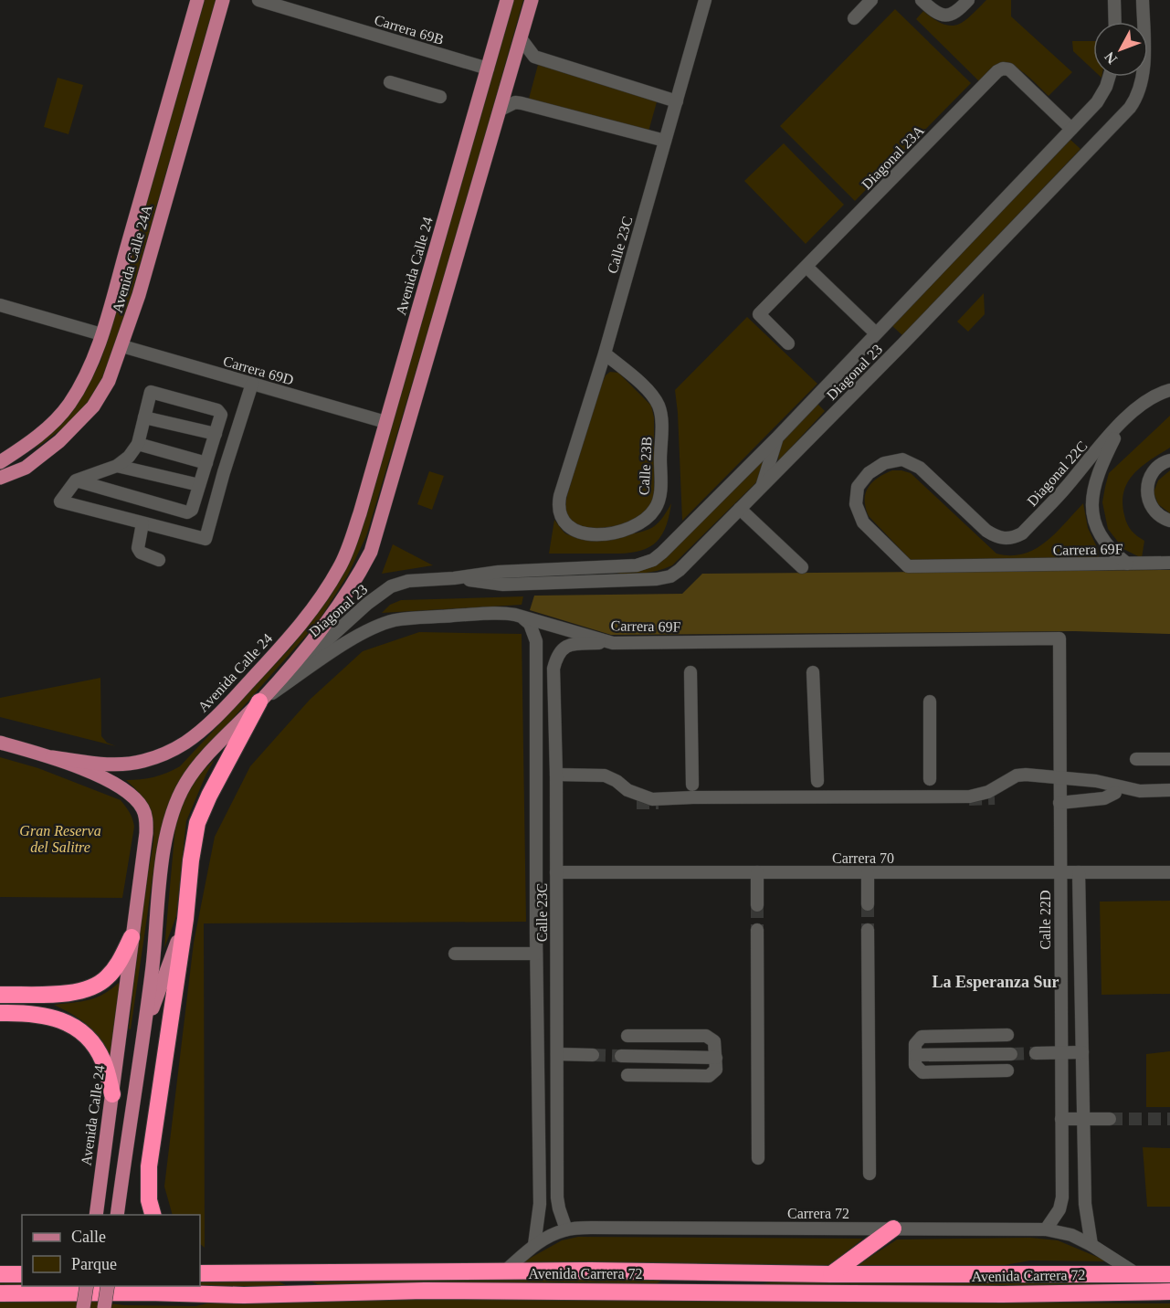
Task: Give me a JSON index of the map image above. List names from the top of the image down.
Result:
{
  "streets": {
    "highway": ["Avenida Carrera 72"],
    "main road": ["Avenida Calle 24A", "Avenida Calle 24"],
    "street": [
      "Carrera 69B",
      "Diagonal 23A",
      "Calle 23C",
      "Carrera 69D",
      "Diagonal 23",
      "Calle 23B",
      "Diagonal 22C",
      "Carrera 69F",
      "Carrera 70",
      "Calle 22D",
      "Carrera 72"
    ]
  },
  "crossings": [
    ["Carrera 69B", "Avenida Calle 24"],
    ["Diagonal 23A", "Diagonal 23"],
    ["Calle 23C", "Calle 23B"],
    ["Calle 23C", "Carrera 69F"],
    ["Calle 23C", "Carrera 70"],
    ["Calle 23C", "Carrera 72"],
    ["Avenida Calle 24A", "Carrera 69D"],
    ["Avenida Calle 24", "Carrera 69D"],
    ["Diagonal 23", "Carrera 69F"],
    ["Diagonal 22C", "Carrera 69F"],
    ["Carrera 69F", "Calle 22D"],
    ["Carrera 70", "Calle 22D"],
    ["Calle 22D", "Carrera 72"],
    ["Carrera 72", "Avenida Carrera 72"]
  ],
  "districts": ["La Esperanza Sur"],
  "parks": ["Gran Reserva del Salitre"],
  "legend": ["Calle", "Parque"],
  "north": "bottom left"
}
